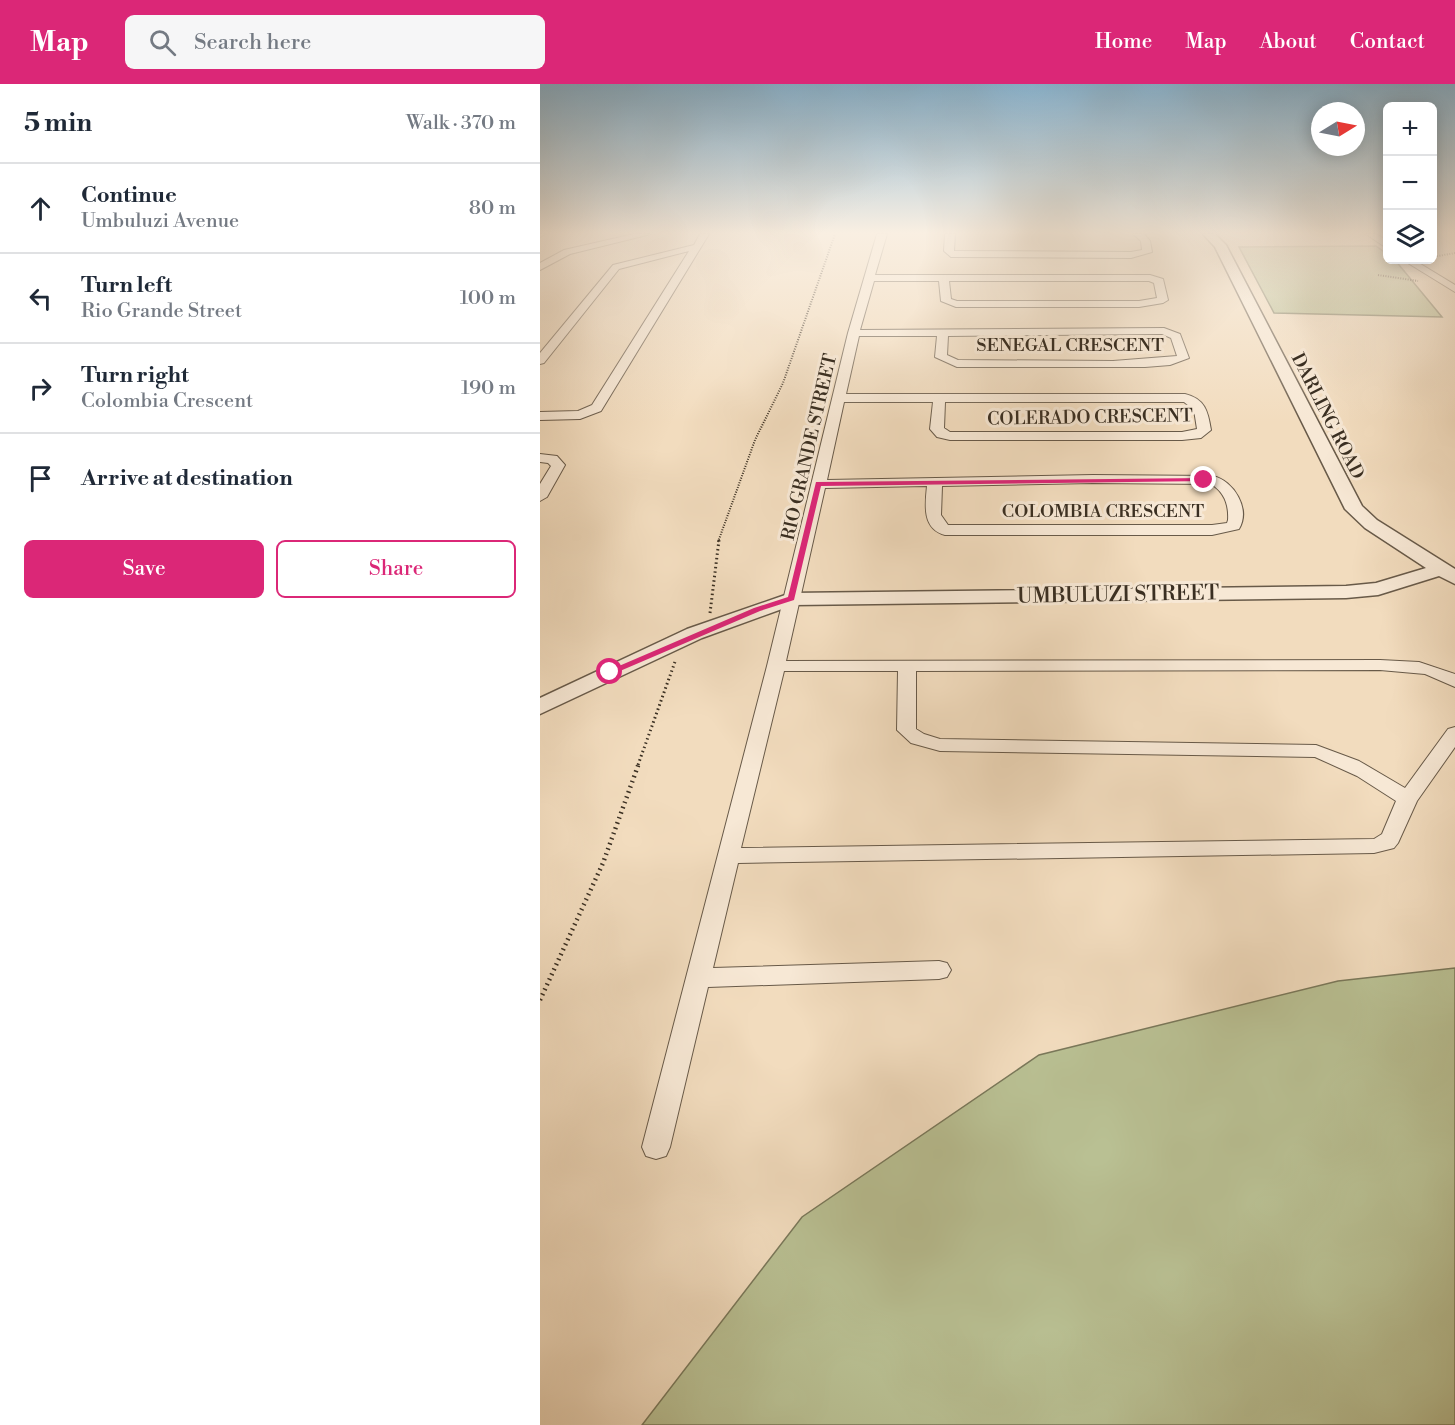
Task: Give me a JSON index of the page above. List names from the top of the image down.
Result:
{
  "streets": {
    "street": [
      "SENEGAL CRESCENT",
      "DARLING ROAD",
      "COLERADO CRESCENT",
      "RIO GRANDE STREET",
      "COLOMBIA CRESCENT",
      "UMBULUZI STREET"
    ]
  },
  "crossings": [
    ["SENEGAL CRESCENT", "RIO GRANDE STREET"],
    ["DARLING ROAD", "UMBULUZI STREET"],
    ["COLERADO CRESCENT", "RIO GRANDE STREET"],
    ["RIO GRANDE STREET", "COLOMBIA CRESCENT"],
    ["RIO GRANDE STREET", "UMBULUZI STREET"]
  ],
  "north": "right",
  "page": {
    "header": "Map",
    "search": "Search here",
    "nav": [
      "Home",
      "Map",
      "About",
      "Contact"
    ],
    "heading": ["5 min", "Walk · 370 m"],
    "map_buttons": ["+", "−"],
    "list": [
      ["Continue", "Umbuluzi Avenue", "80 m"],
      ["Turn left", "Rio Grande Street", "100 m"],
      ["Turn right", "Colombia Crescent", "190 m"],
      "Arrive at destination"
    ],
    "buttons": ["Save", "Share"]
  }
}
